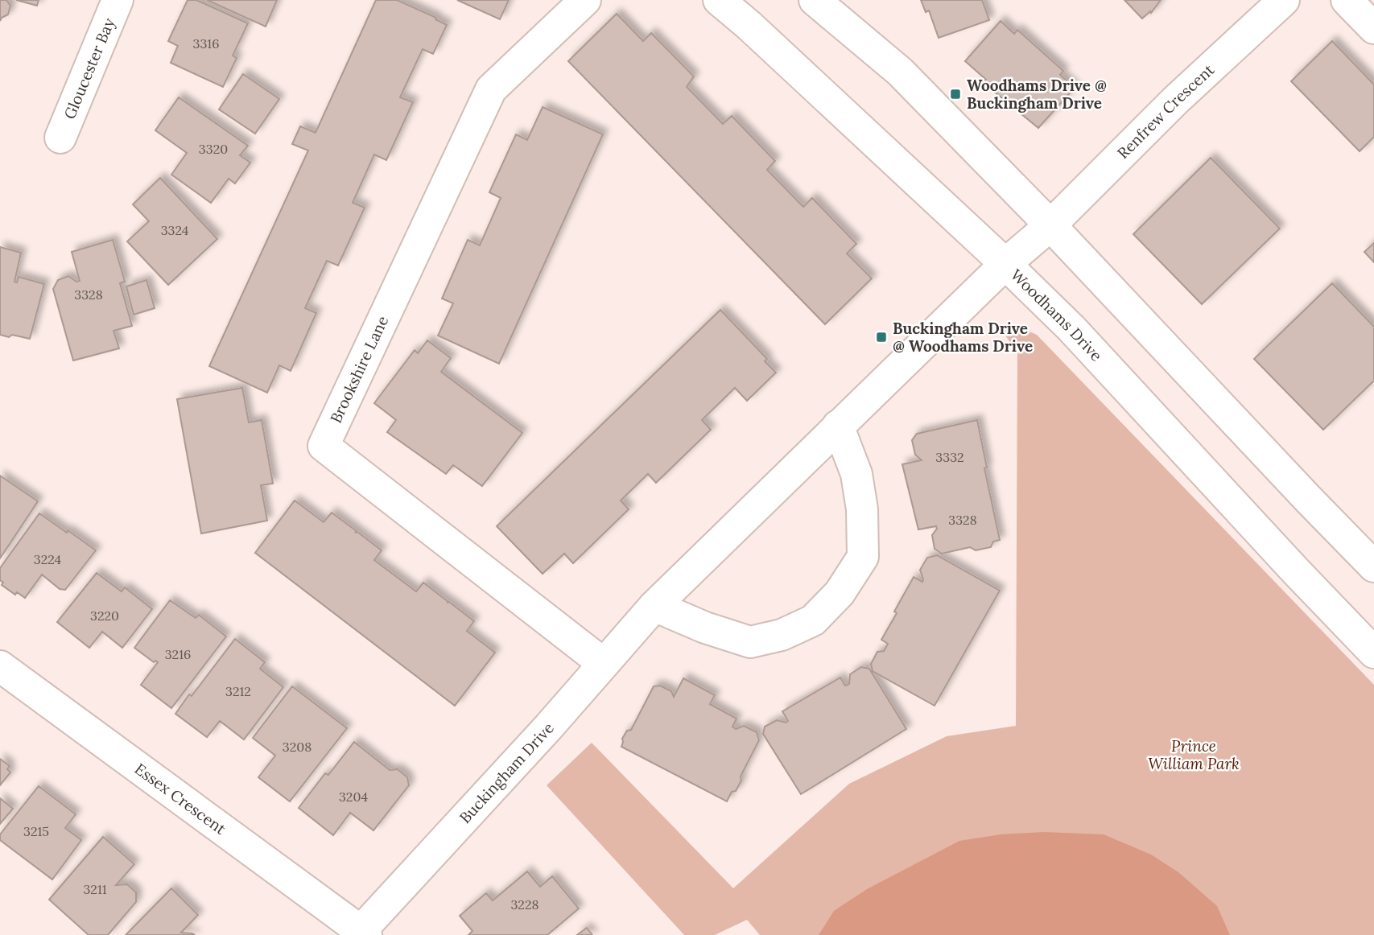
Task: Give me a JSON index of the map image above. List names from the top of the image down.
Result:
{
  "streets": {
    "street": [
      "Gloucester Bay",
      "Renfrew Crescent",
      "Woodhams Drive",
      "Brookshire Lane",
      "Buckingham Drive",
      "Essex Crescent"
    ]
  },
  "crossings": [
    ["Renfrew Crescent", "Buckingham Drive"],
    ["Woodhams Drive", "Buckingham Drive"],
    ["Brookshire Lane", "Buckingham Drive"],
    ["Buckingham Drive", "Essex Crescent"]
  ],
  "parks": ["Prince William Park"],
  "places": {
    "transit": ["Woodhams Drive @ Buckingham Drive", "Buckingham Drive @ Woodhams Drive"]
  },
  "house_numbers": [
    "3316",
    "3320",
    "3324",
    "3328",
    "3332",
    "3328",
    "3224",
    "3220",
    "3216",
    "3212",
    "3208",
    "3204",
    "3215",
    "3211",
    "3228"
  ]
}
